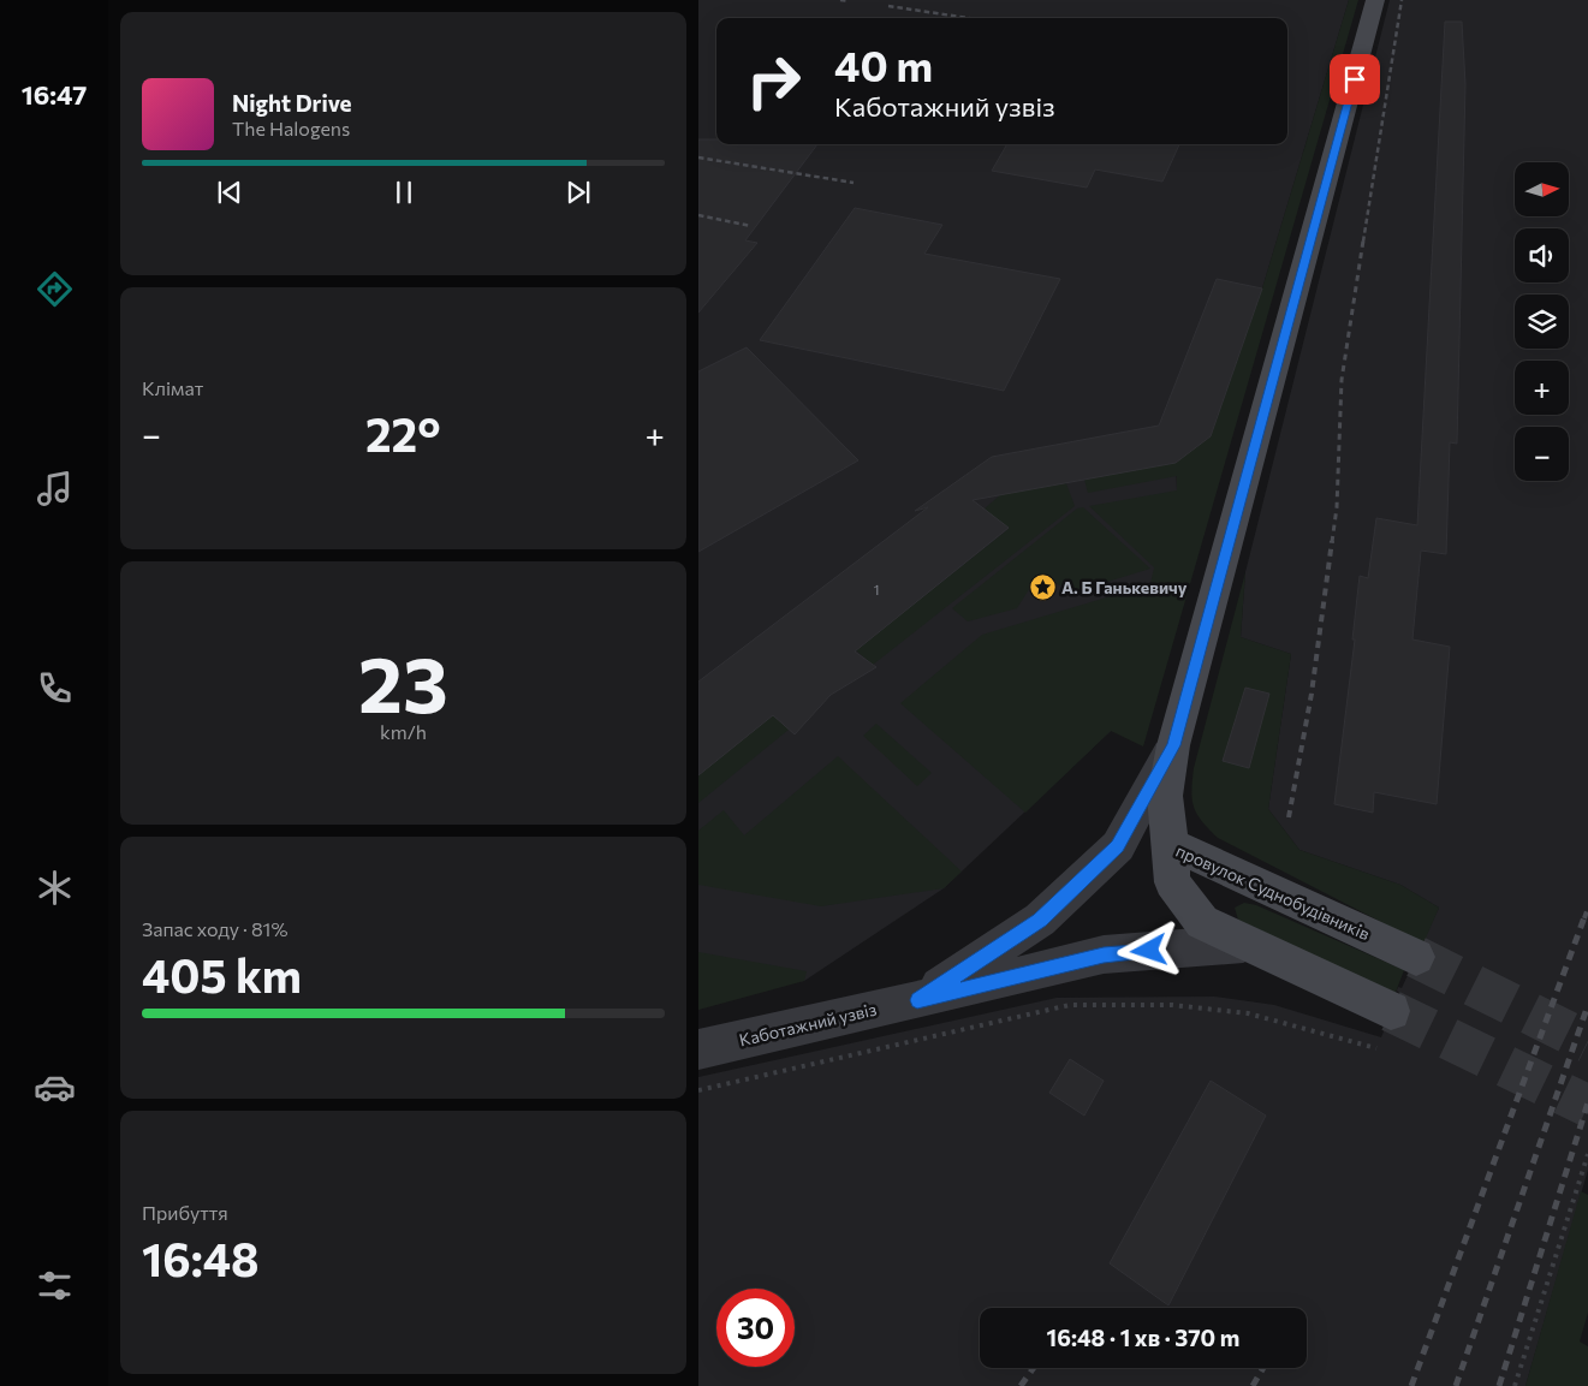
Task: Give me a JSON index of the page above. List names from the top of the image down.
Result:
{
  "streets": {
    "street": ["провулок Суднобудівників", "Каботажний узвіз"]
  },
  "crossings": [
    ["провулок Суднобудівників", "Каботажний узвіз"]
  ],
  "places": {
    "place": ["А. Б Ганькевичу"]
  },
  "house_numbers": ["1"],
  "north": "right",
  "page": {
    "tabs": "16:47",
    "turn": ["40 m", "Каботажний узвіз"],
    "song": ["Night Drive", "The Halogens"],
    "map_buttons": ["+", "−"],
    "tile": [
      "Клімат",
      ["23", "km/h"],
      ["Запас ходу · 81%", "405 km"],
      ["Прибуття", "16:48"]
    ],
    "heat": ["−", "22°", "+"],
    "limit": "30",
    "trip": "16:48 · 1 хв · 370 m"
  }
}
